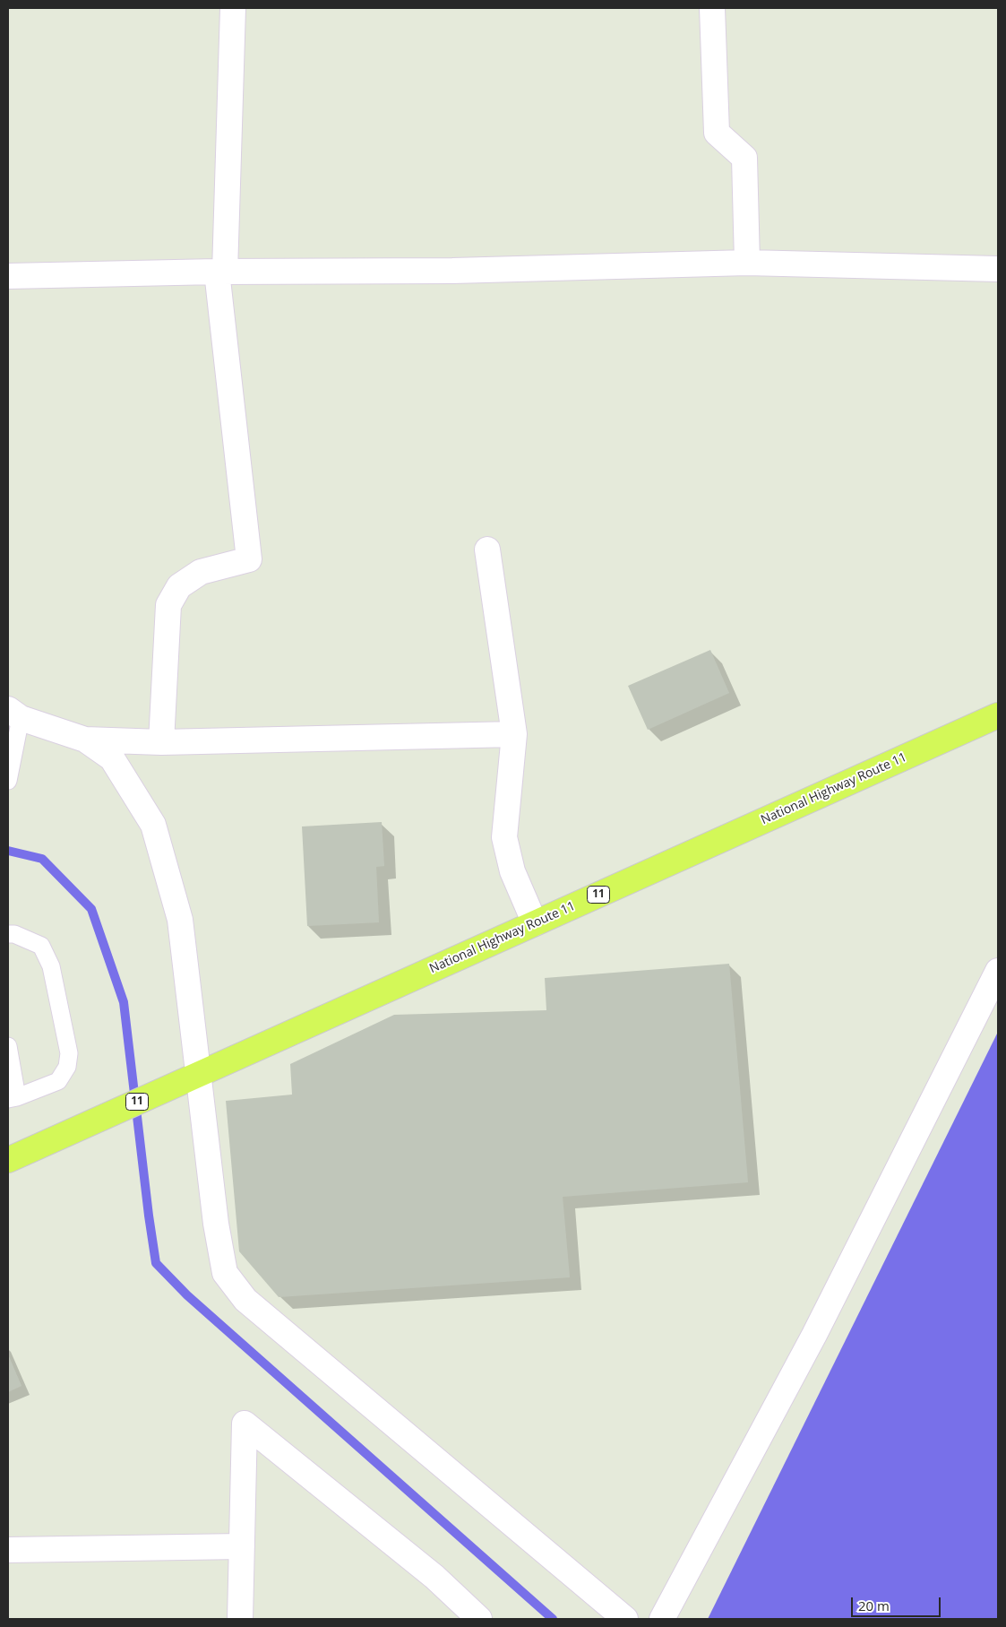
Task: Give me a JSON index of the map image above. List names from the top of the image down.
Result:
{
  "streets": {
    "highway": ["National Highway Route 11", "11"]
  },
  "scale_bar": "20 m"
}
